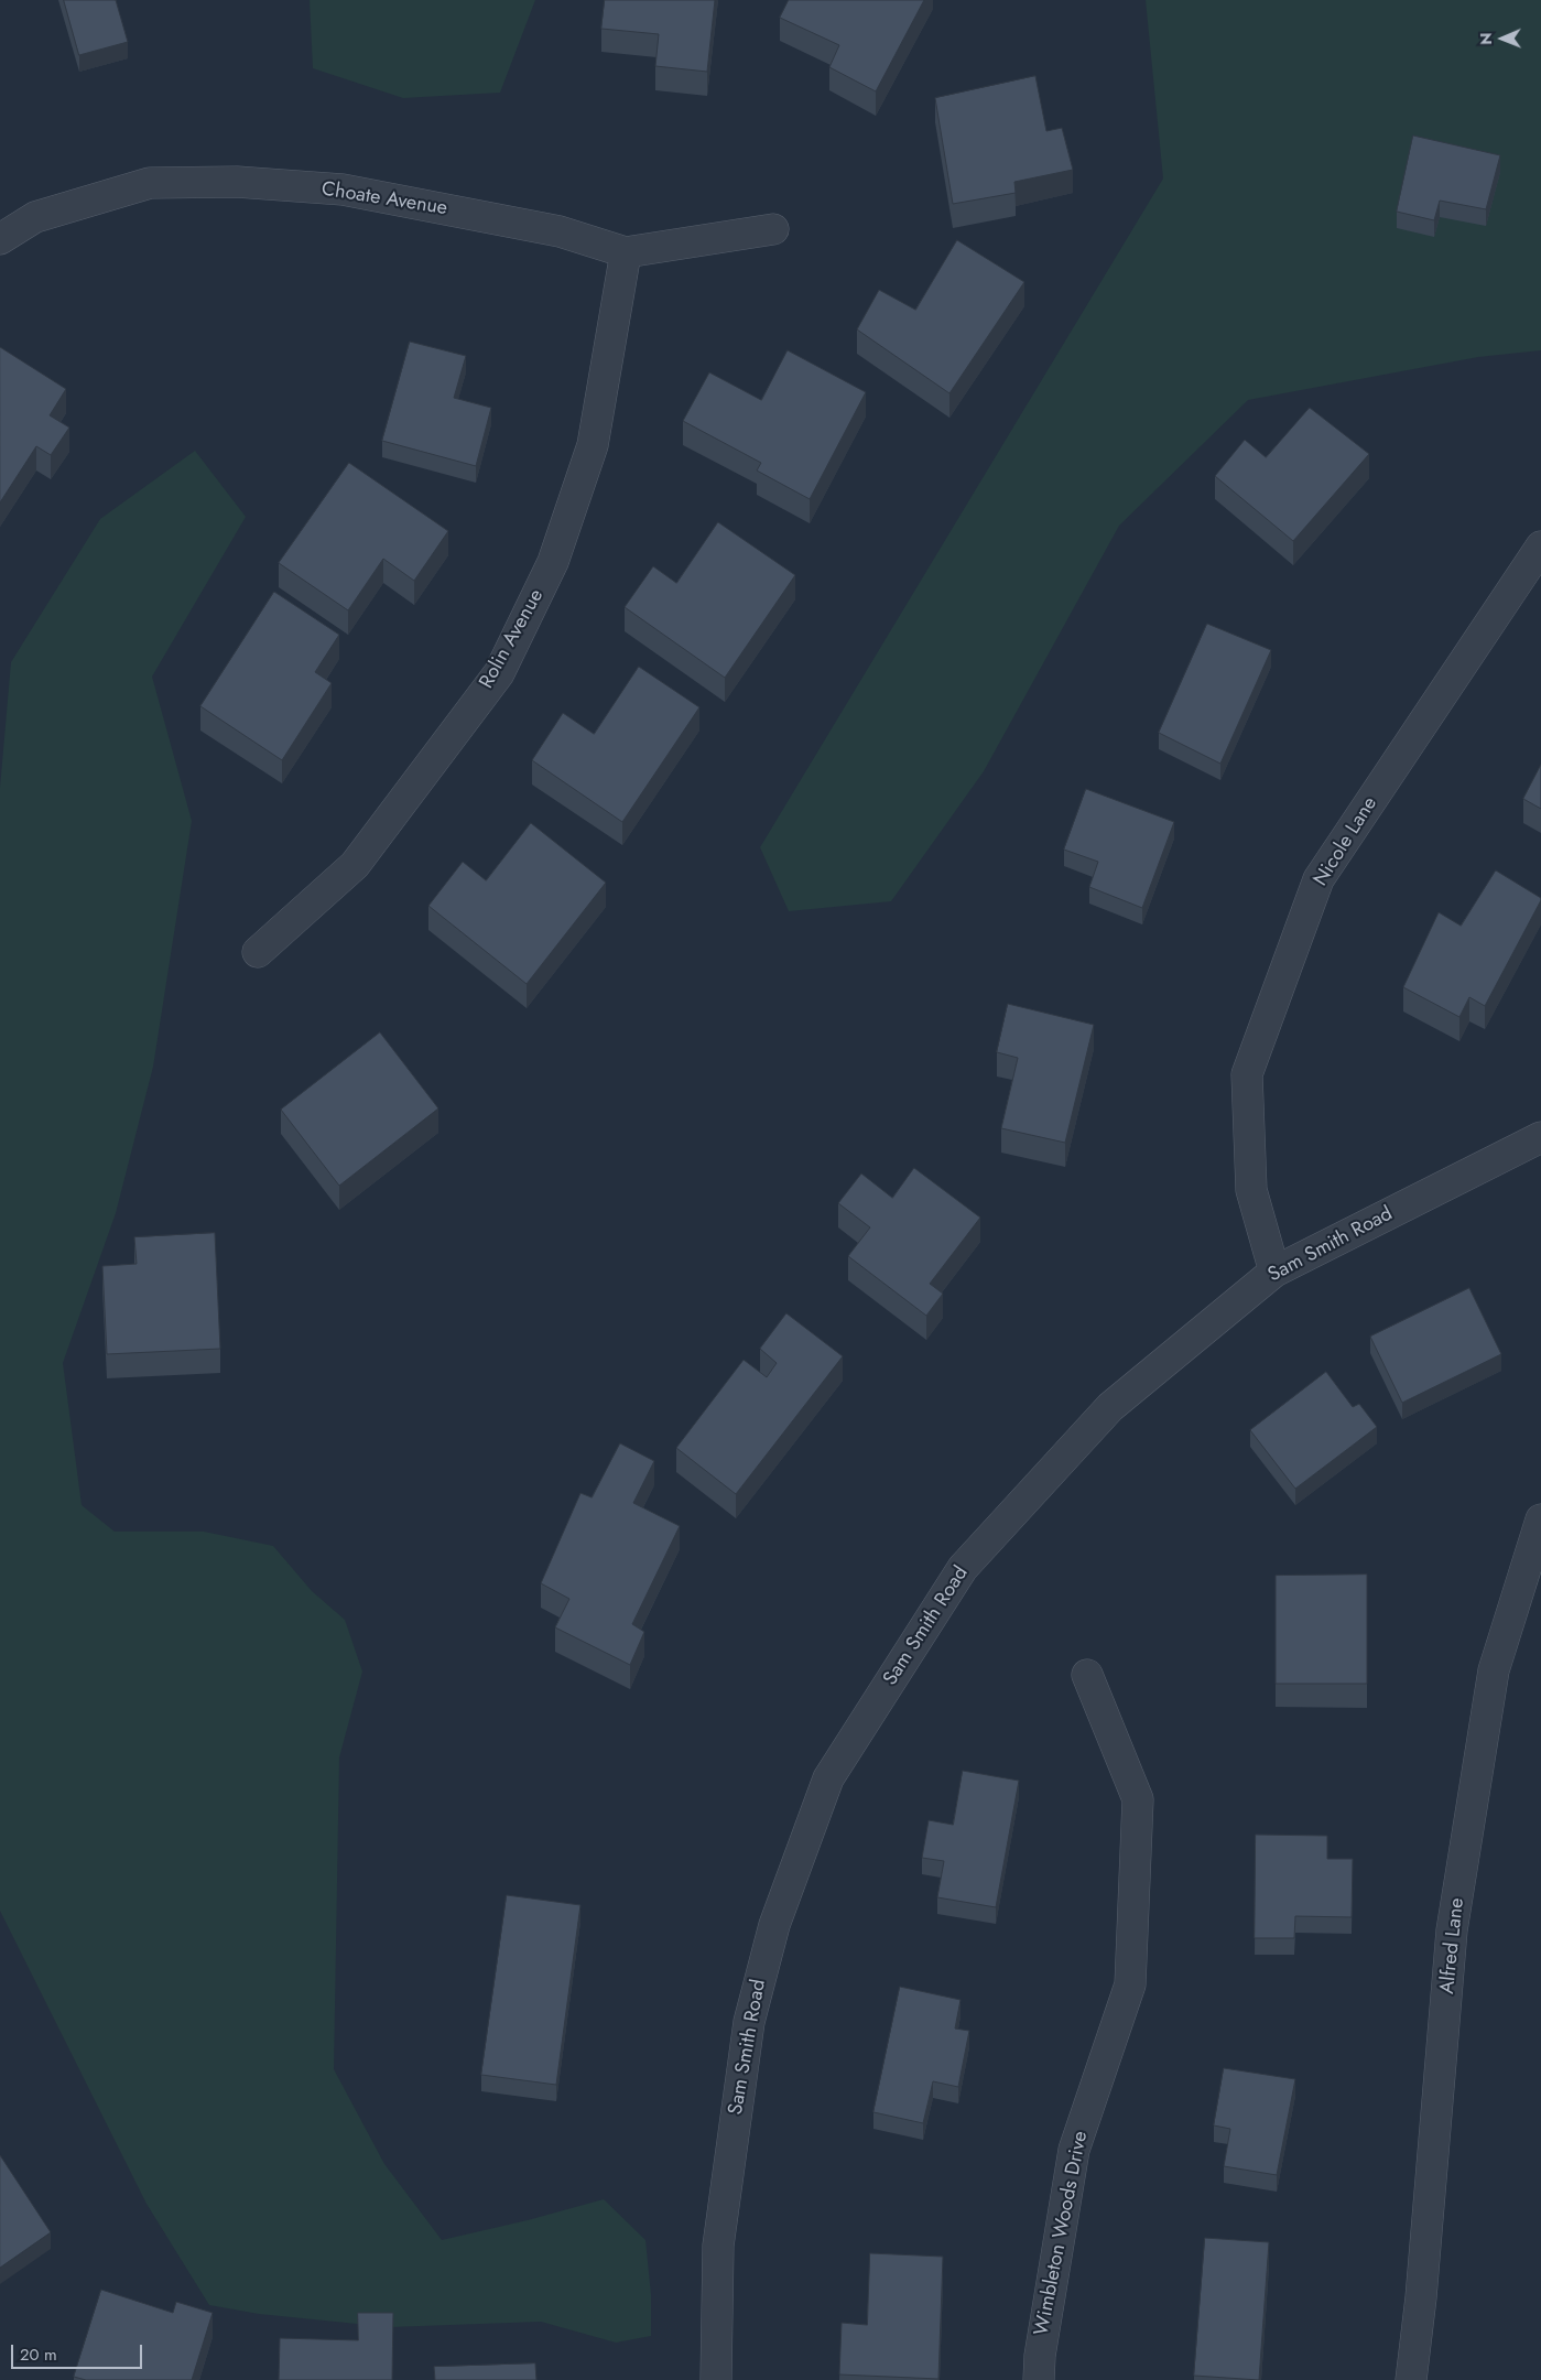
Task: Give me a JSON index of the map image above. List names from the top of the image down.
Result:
{
  "streets": {
    "street": [
      "Choate Avenue",
      "Rolin Avenue",
      "Nicole Lane",
      "Sam Smith Road",
      "Alfred Lane",
      "Wimbleton Woods Drive"
    ]
  },
  "crossings": [
    ["Choate Avenue", "Rolin Avenue"],
    ["Nicole Lane", "Sam Smith Road"]
  ],
  "scale_bar": "20 m",
  "north": "left"
}
